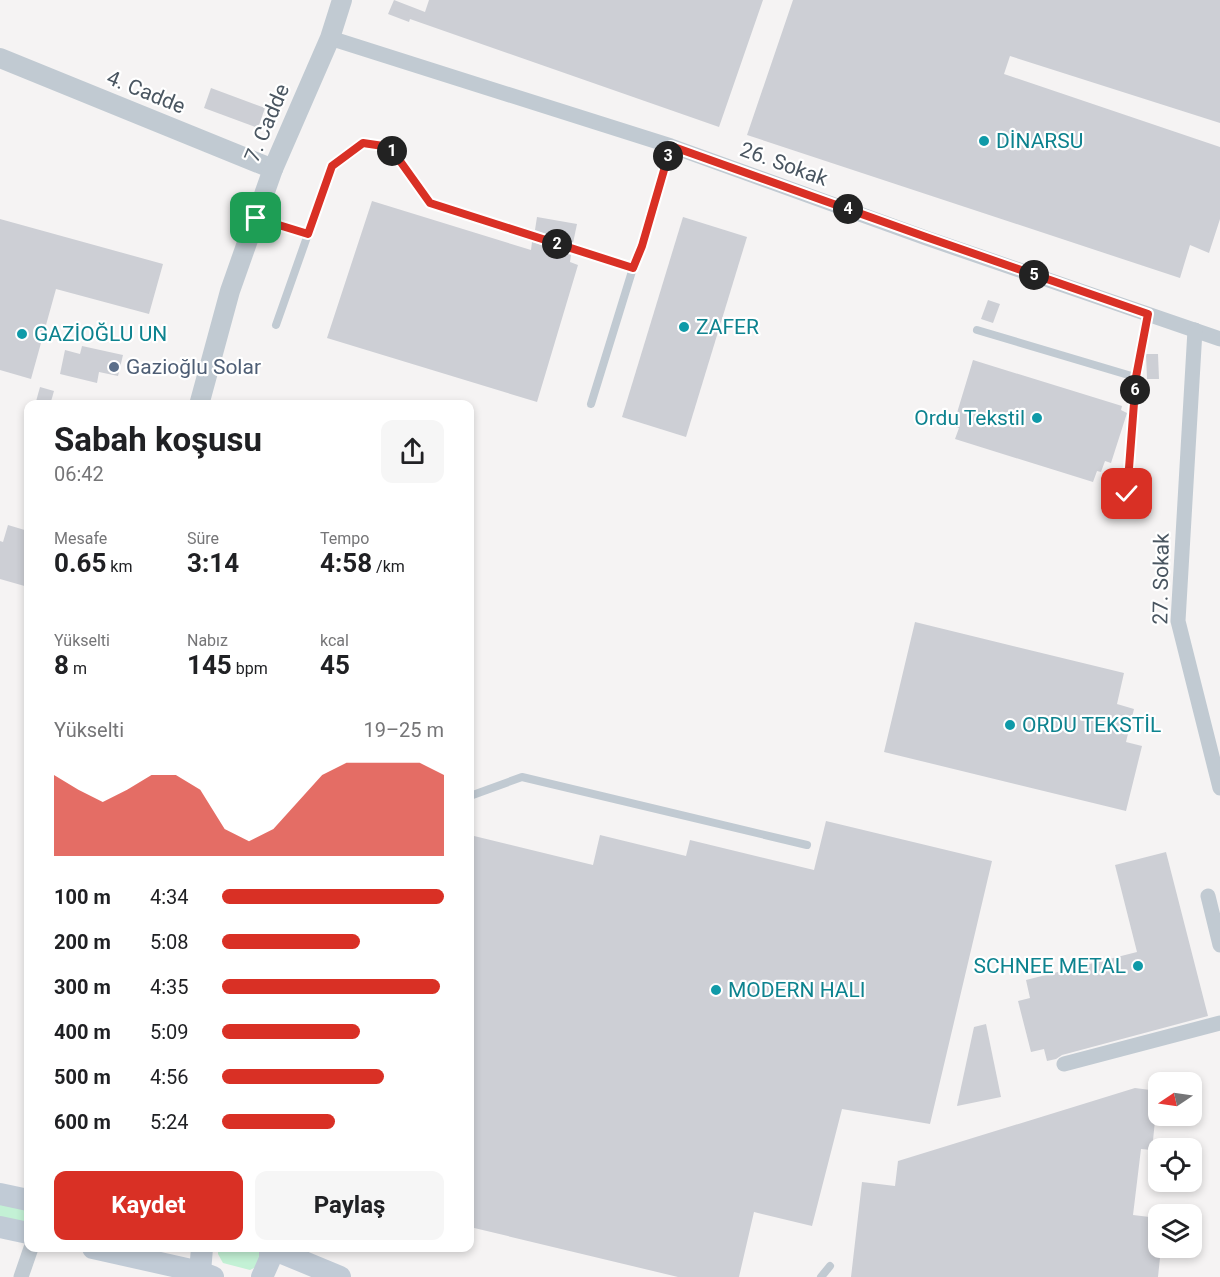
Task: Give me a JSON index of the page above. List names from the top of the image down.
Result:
{
  "streets": {
    "street": [
      "4. Cadde",
      "7. Cadde",
      "26. Sokak",
      "27. Sokak"
    ]
  },
  "crossings": [
    ["4. Cadde", "7. Cadde"],
    ["7. Cadde", "26. Sokak"],
    ["26. Sokak", "27. Sokak"]
  ],
  "places": [
    "DİNARSU",
    "ZAFER",
    "GAZİOĞLU UN",
    "Gazioğlu Solar",
    "Ordu Tekstil",
    "ORDU TEKSTİL",
    "SCHNEE METAL",
    "MODERN HALI"
  ],
  "north": "left",
  "page": {
    "pins": [
      "1",
      "3",
      "4",
      "2",
      "5",
      "6"
    ],
    "heading": ["Sabah koşusu", "06:42"],
    "stats": [
      ["Mesafe", "0.65 km"],
      ["Süre", "3:14"],
      ["Tempo", "4:58 /km"],
      ["Yükselti", "8 m"],
      ["Nabız", "145 bpm"],
      ["kcal", "45"]
    ],
    "chart": ["Yükselti", "19–25 m"],
    "list": [
      {
        "name": "100 m",
        "note": "4:34"
      },
      {
        "name": "200 m",
        "note": "5:08"
      },
      {
        "name": "300 m",
        "note": "4:35"
      },
      {
        "name": "400 m",
        "note": "5:09"
      },
      {
        "name": "500 m",
        "note": "4:56"
      },
      {
        "name": "600 m",
        "note": "5:24"
      }
    ],
    "buttons": ["Kaydet", "Paylaş"]
  }
}
